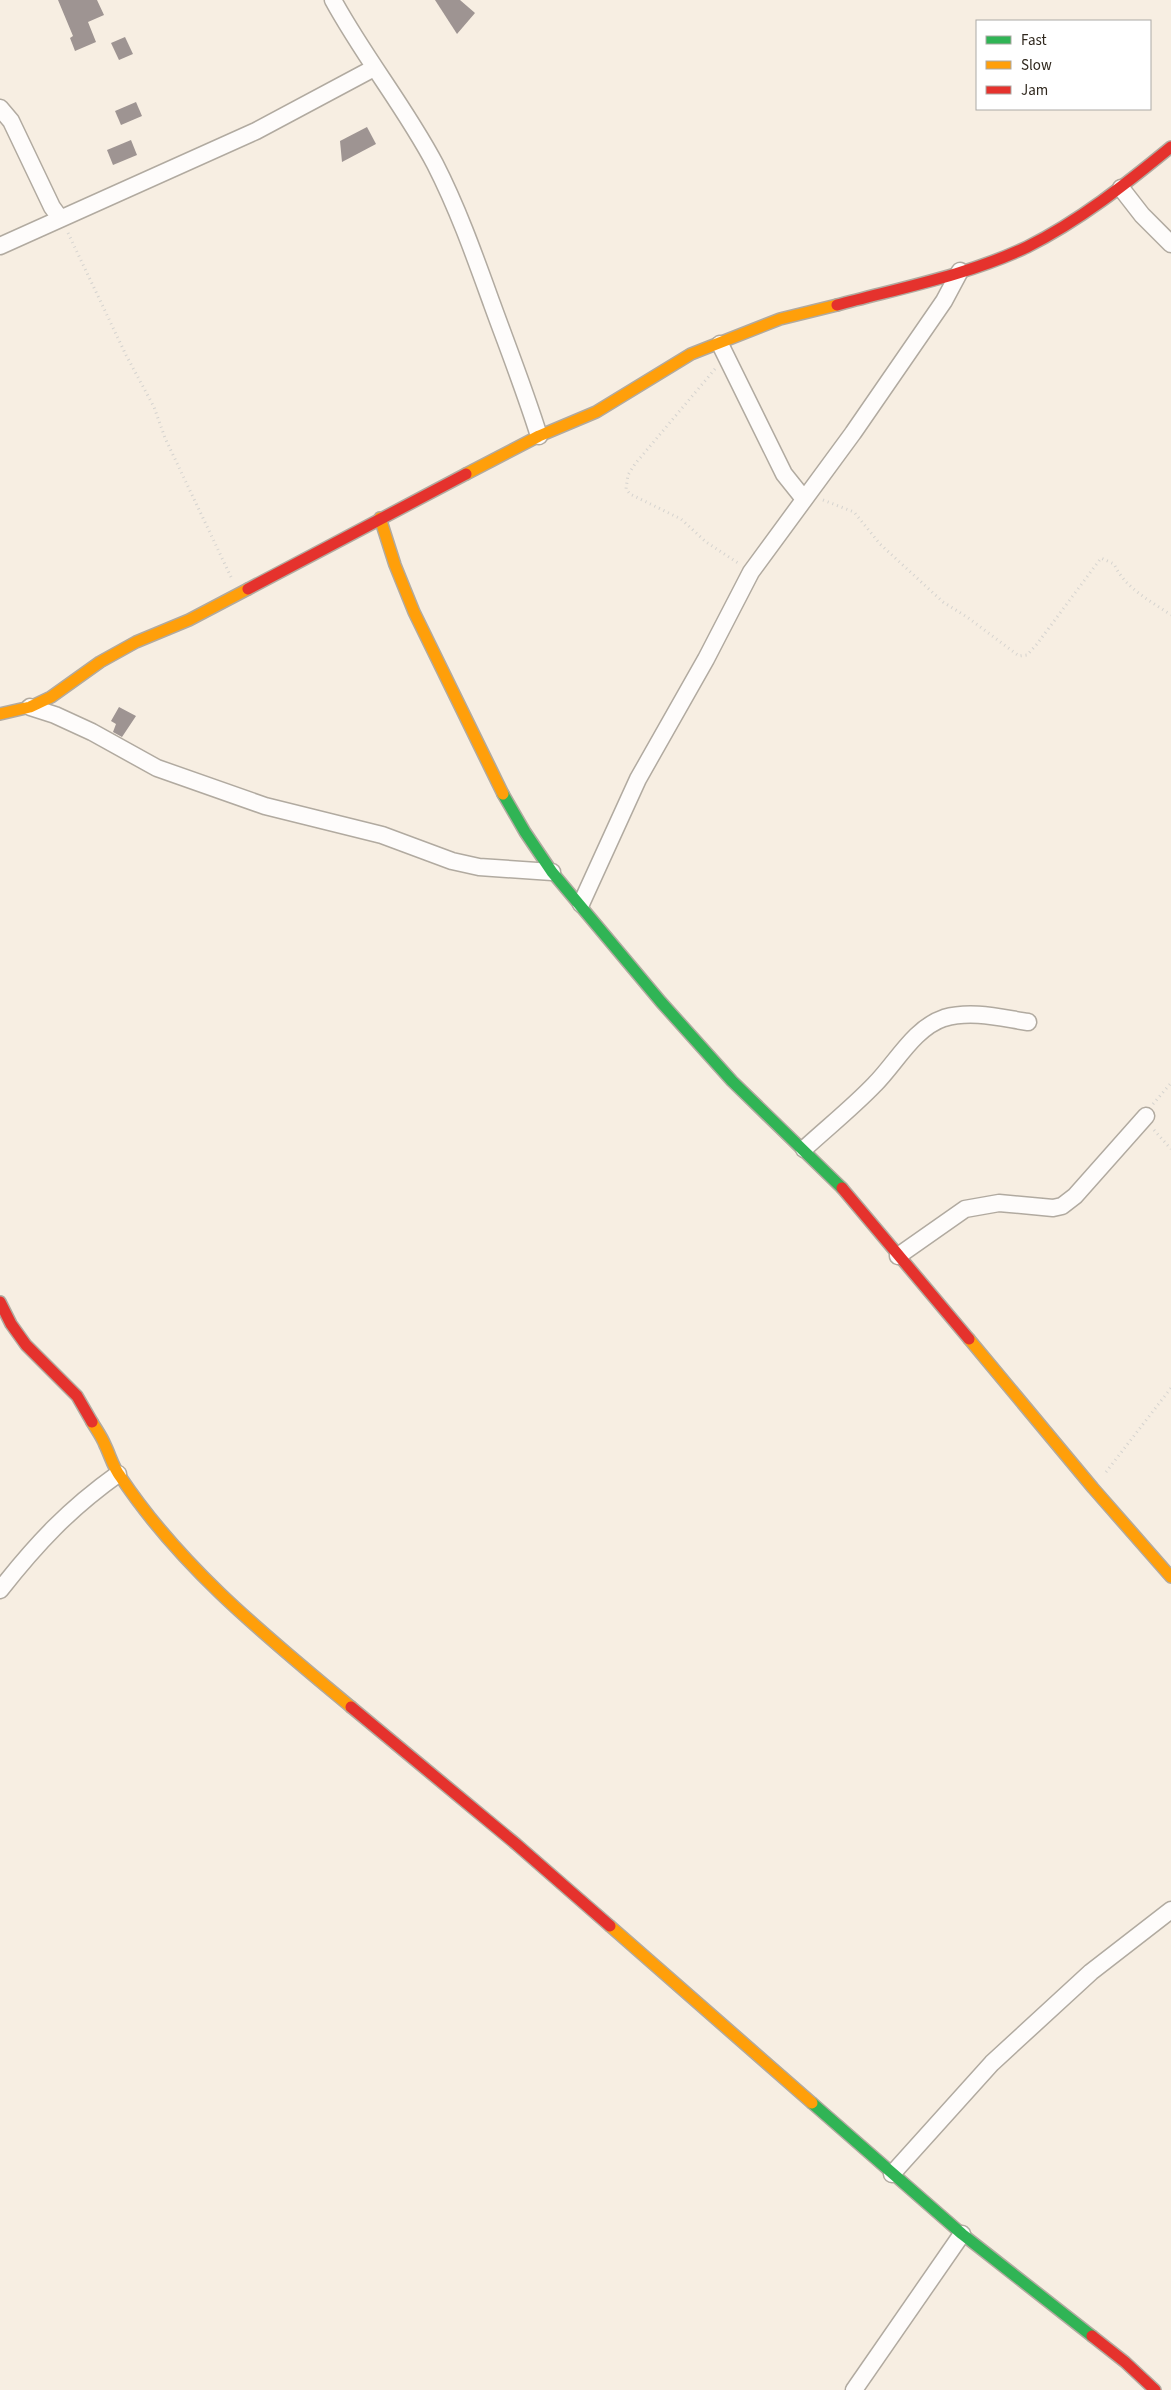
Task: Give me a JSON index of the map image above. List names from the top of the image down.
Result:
{
  "legend": ["Fast", "Slow", "Jam"]
}
